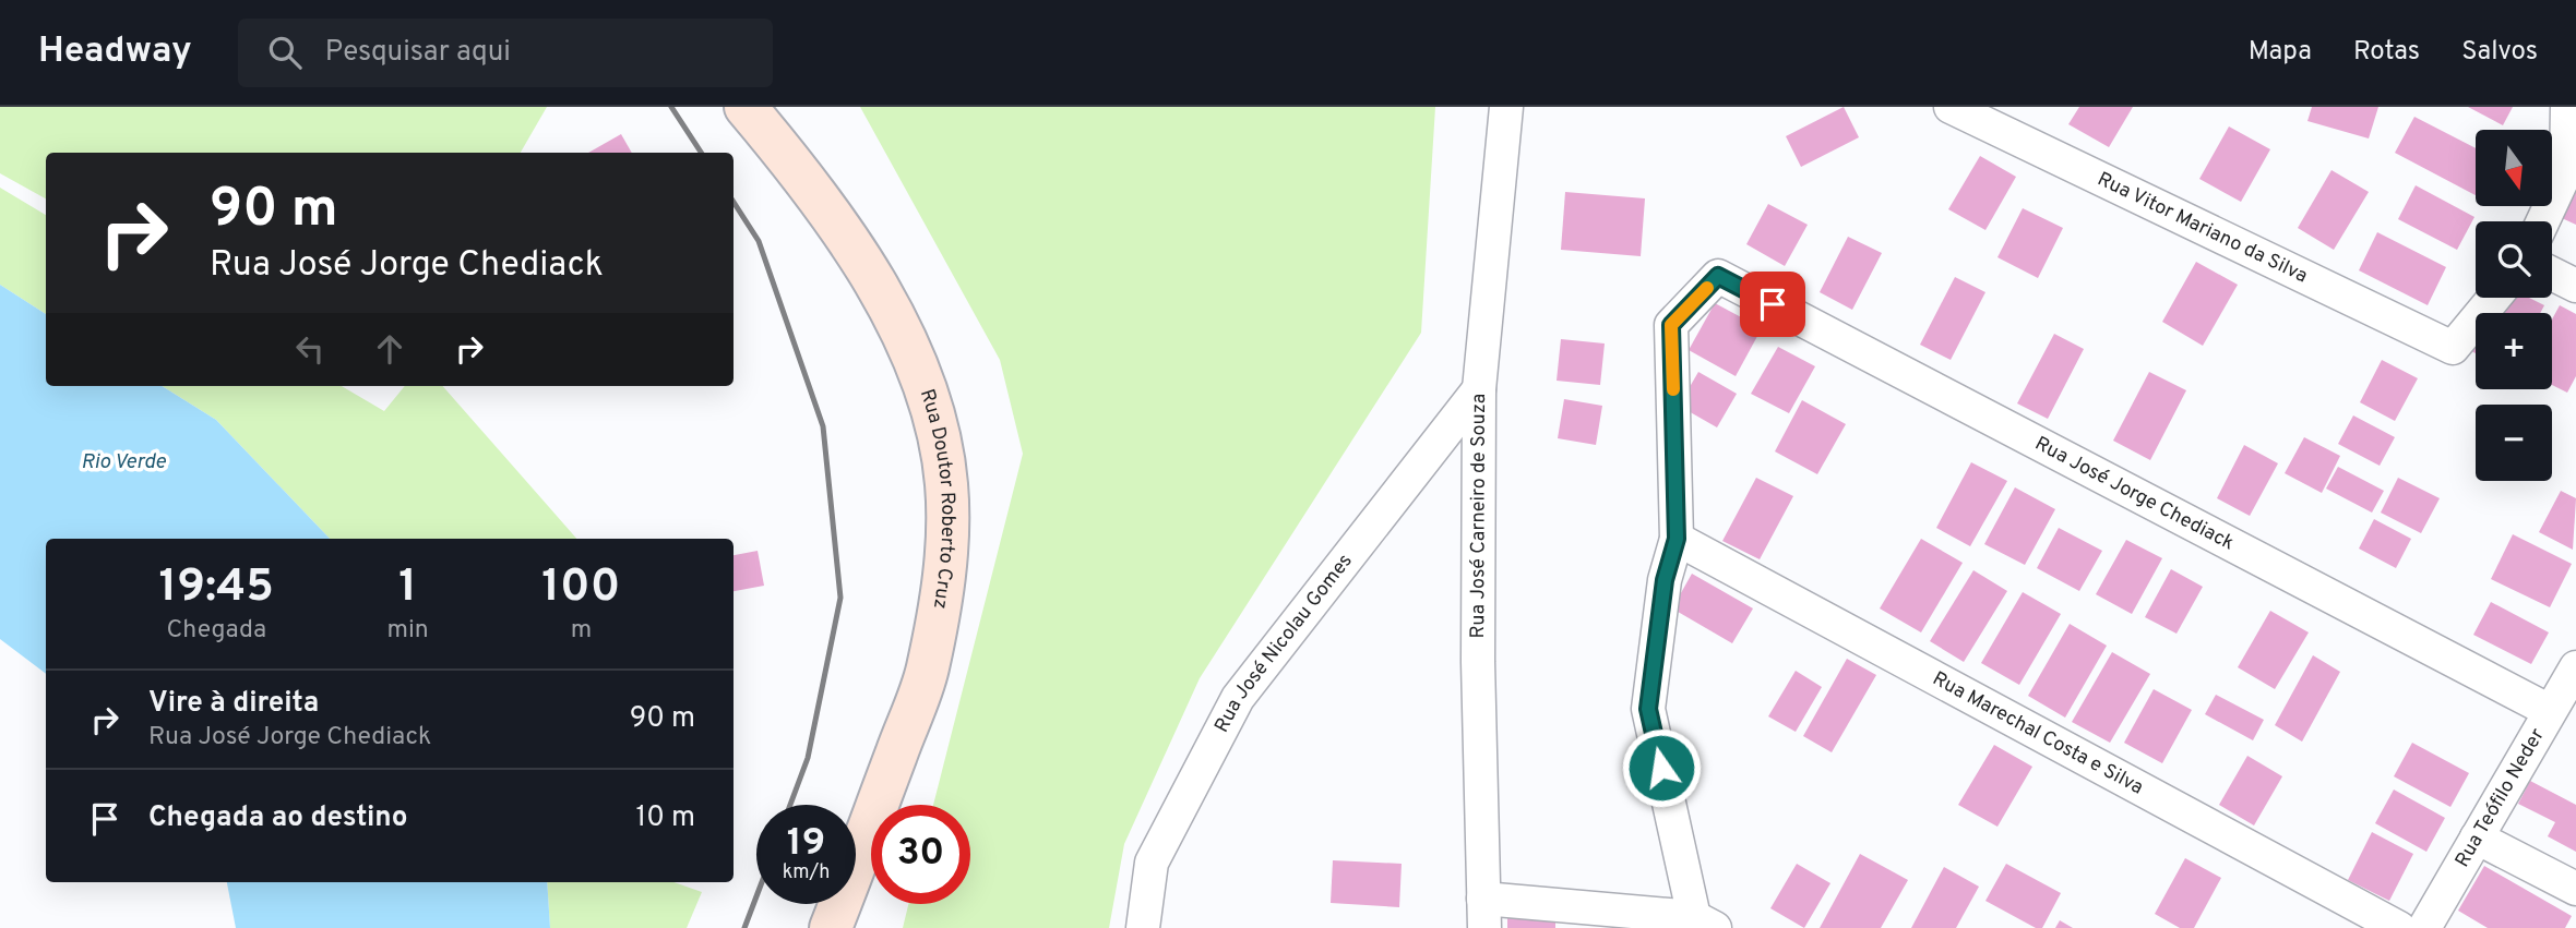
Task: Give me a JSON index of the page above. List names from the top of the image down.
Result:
{
  "streets": {
    "main road": ["Rua Doutor Roberto Cruz"],
    "street": [
      "Rua Vitor Mariano da Silva",
      "Rua José Jorge Chediack",
      "Rua José Carneiro de Souza",
      "Rua José Nicolau Gomes",
      "Rua Marechal Costa e Silva",
      "Rua Teófilo Neder"
    ]
  },
  "crossings": [
    ["Rua José Jorge Chediack", "Rua Marechal Costa e Silva"],
    ["Rua José Jorge Chediack", "Rua Teófilo Neder"],
    ["Rua José Carneiro de Souza", "Rua José Nicolau Gomes"]
  ],
  "water": ["Rio Verde"],
  "north": "bottom",
  "page": {
    "header": "Headway",
    "search": "Pesquisar aqui",
    "nav": ["Mapa", "Rotas", "Salvos"],
    "map_buttons": ["+", "−"],
    "turn": ["90 m", "Rua José Jorge Chediack"],
    "eta": [
      "19:45",
      "Chegada",
      "1",
      "min",
      "100",
      "m"
    ],
    "list": [
      {
        "name": "Vire à direita",
        "note": "Rua José Jorge Chediack",
        "value": "90 m"
      },
      {
        "name": "Chegada ao destino",
        "value": "10 m"
      }
    ],
    "speed": "19 km/h",
    "limit": "30"
  }
}
